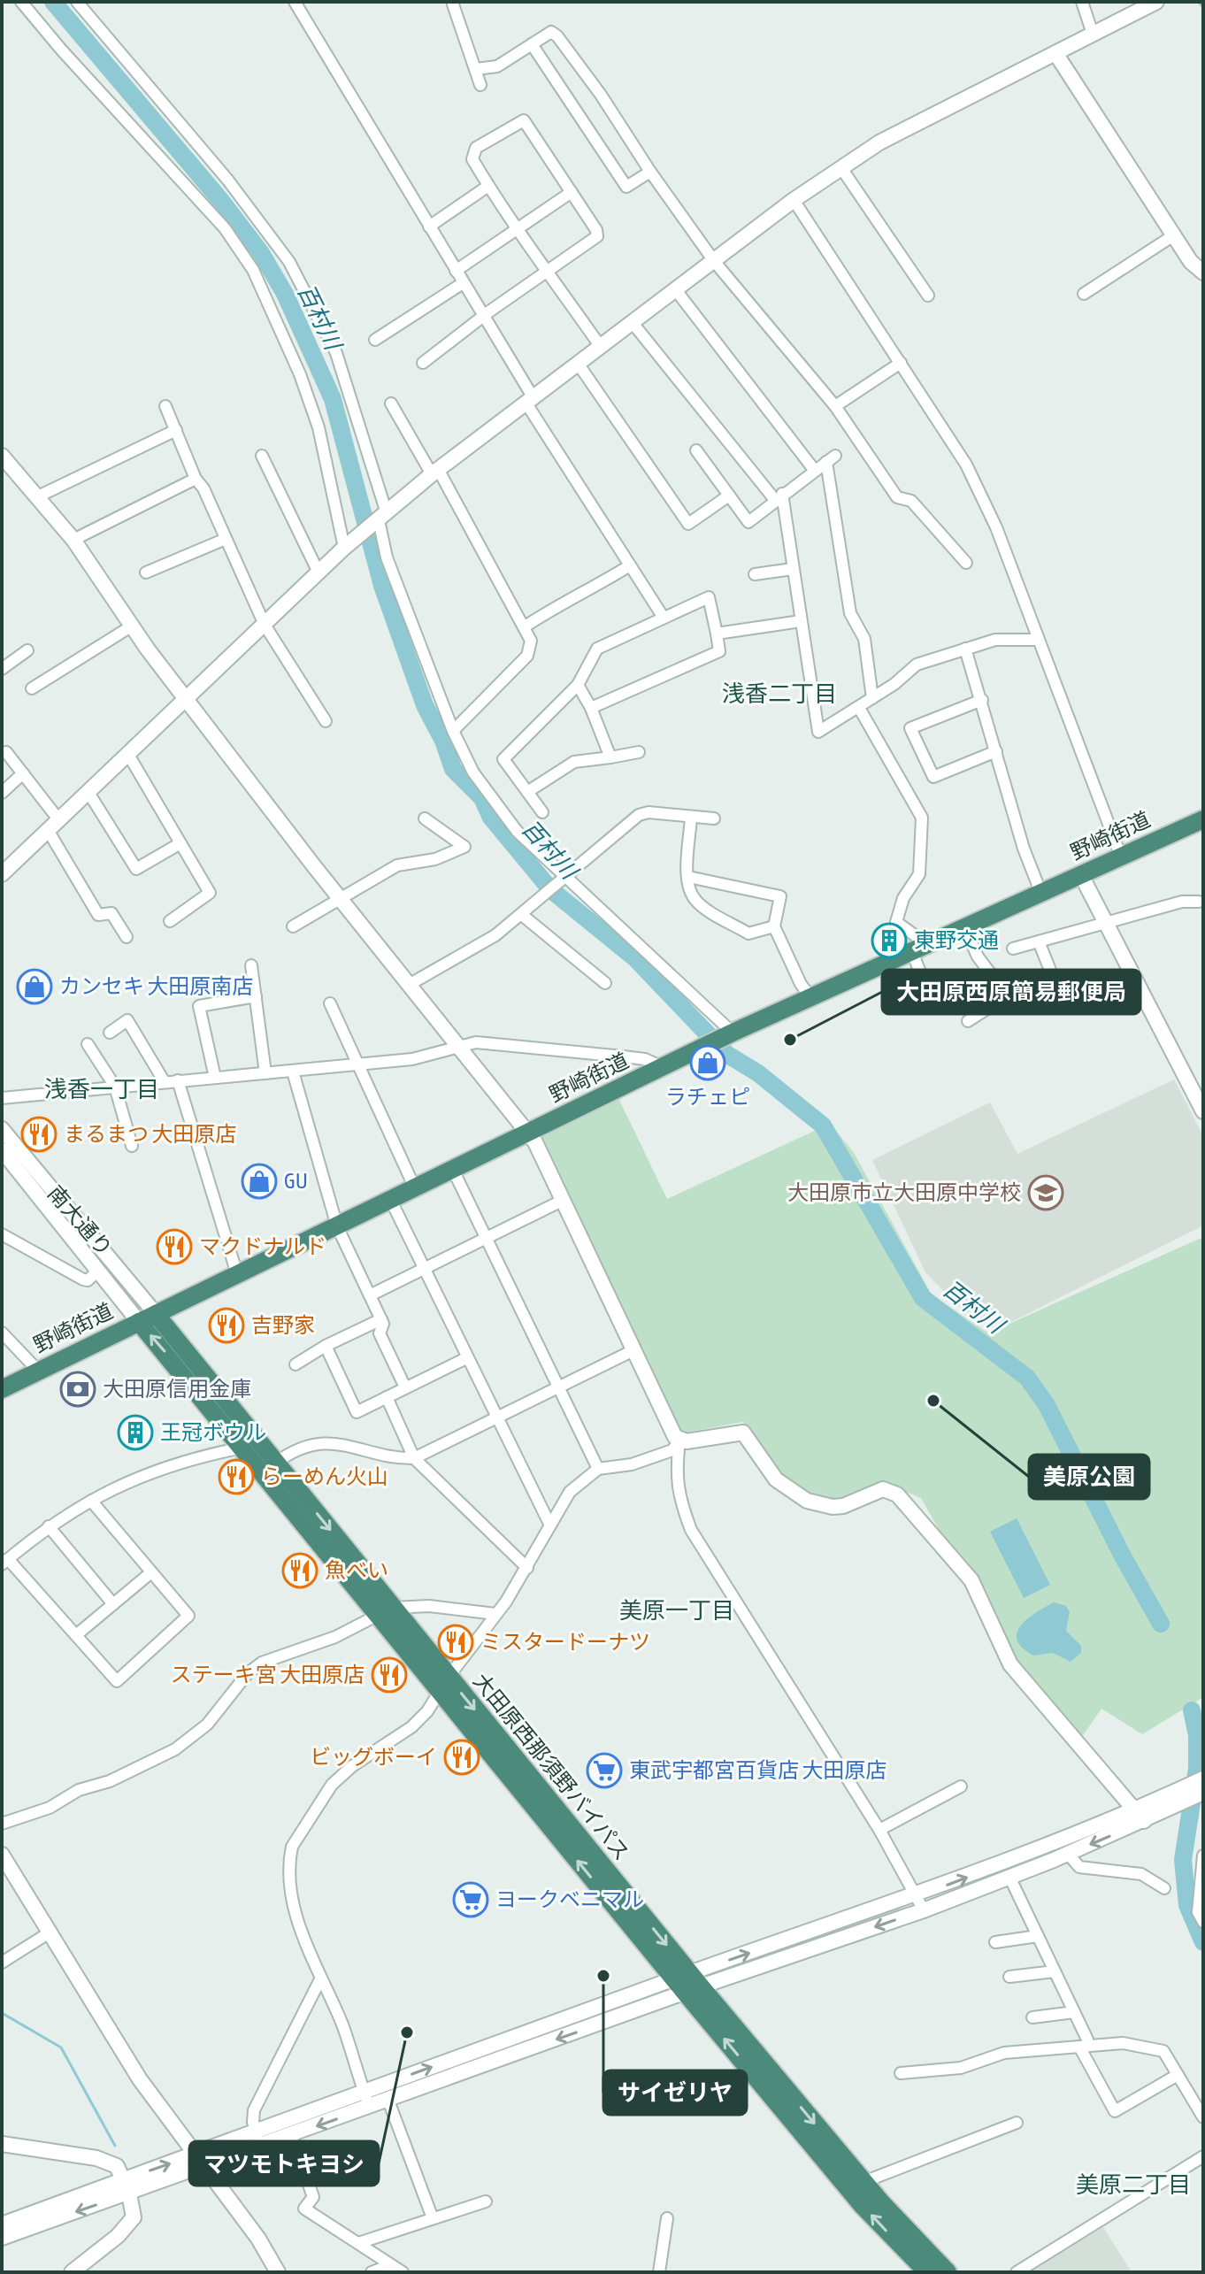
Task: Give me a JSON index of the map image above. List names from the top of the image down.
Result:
{
  "streets": {
    "highway": ["野崎街道", "大田原西那須野バイパス"],
    "street": ["南大通り"]
  },
  "crossings": [
    ["野崎街道", "南大通り"],
    ["野崎街道", "大田原西那須野バイパス"],
    ["南大通り", "大田原西那須野バイパス"]
  ],
  "districts": [
    "浅香二丁目",
    "浅香一丁目",
    "美原一丁目",
    "美原二丁目"
  ],
  "water": ["百村川"],
  "places": {
    "building": ["東野交通", "王冠ボウル"],
    "shop": ["カンセキ 大田原南店", "ラチェピ", "GU"],
    "other": [
      "大田原西原簡易郵便局",
      "美原公園",
      "サイゼリヤ",
      "マツモトキヨシ"
    ],
    "restaurant": [
      "まるまつ 大田原店",
      "マクドナルド",
      "吉野家",
      "らーめん火山",
      "魚べい",
      "ミスタードーナツ",
      "ステーキ宮 大田原店",
      "ビッグボーイ"
    ],
    "school or university": ["大田原市立大田原中学校"],
    "bank": ["大田原信用金庫"],
    "supermarket": ["東武宇都宮百貨店 大田原店", "ヨークベニマル"]
  }
}
